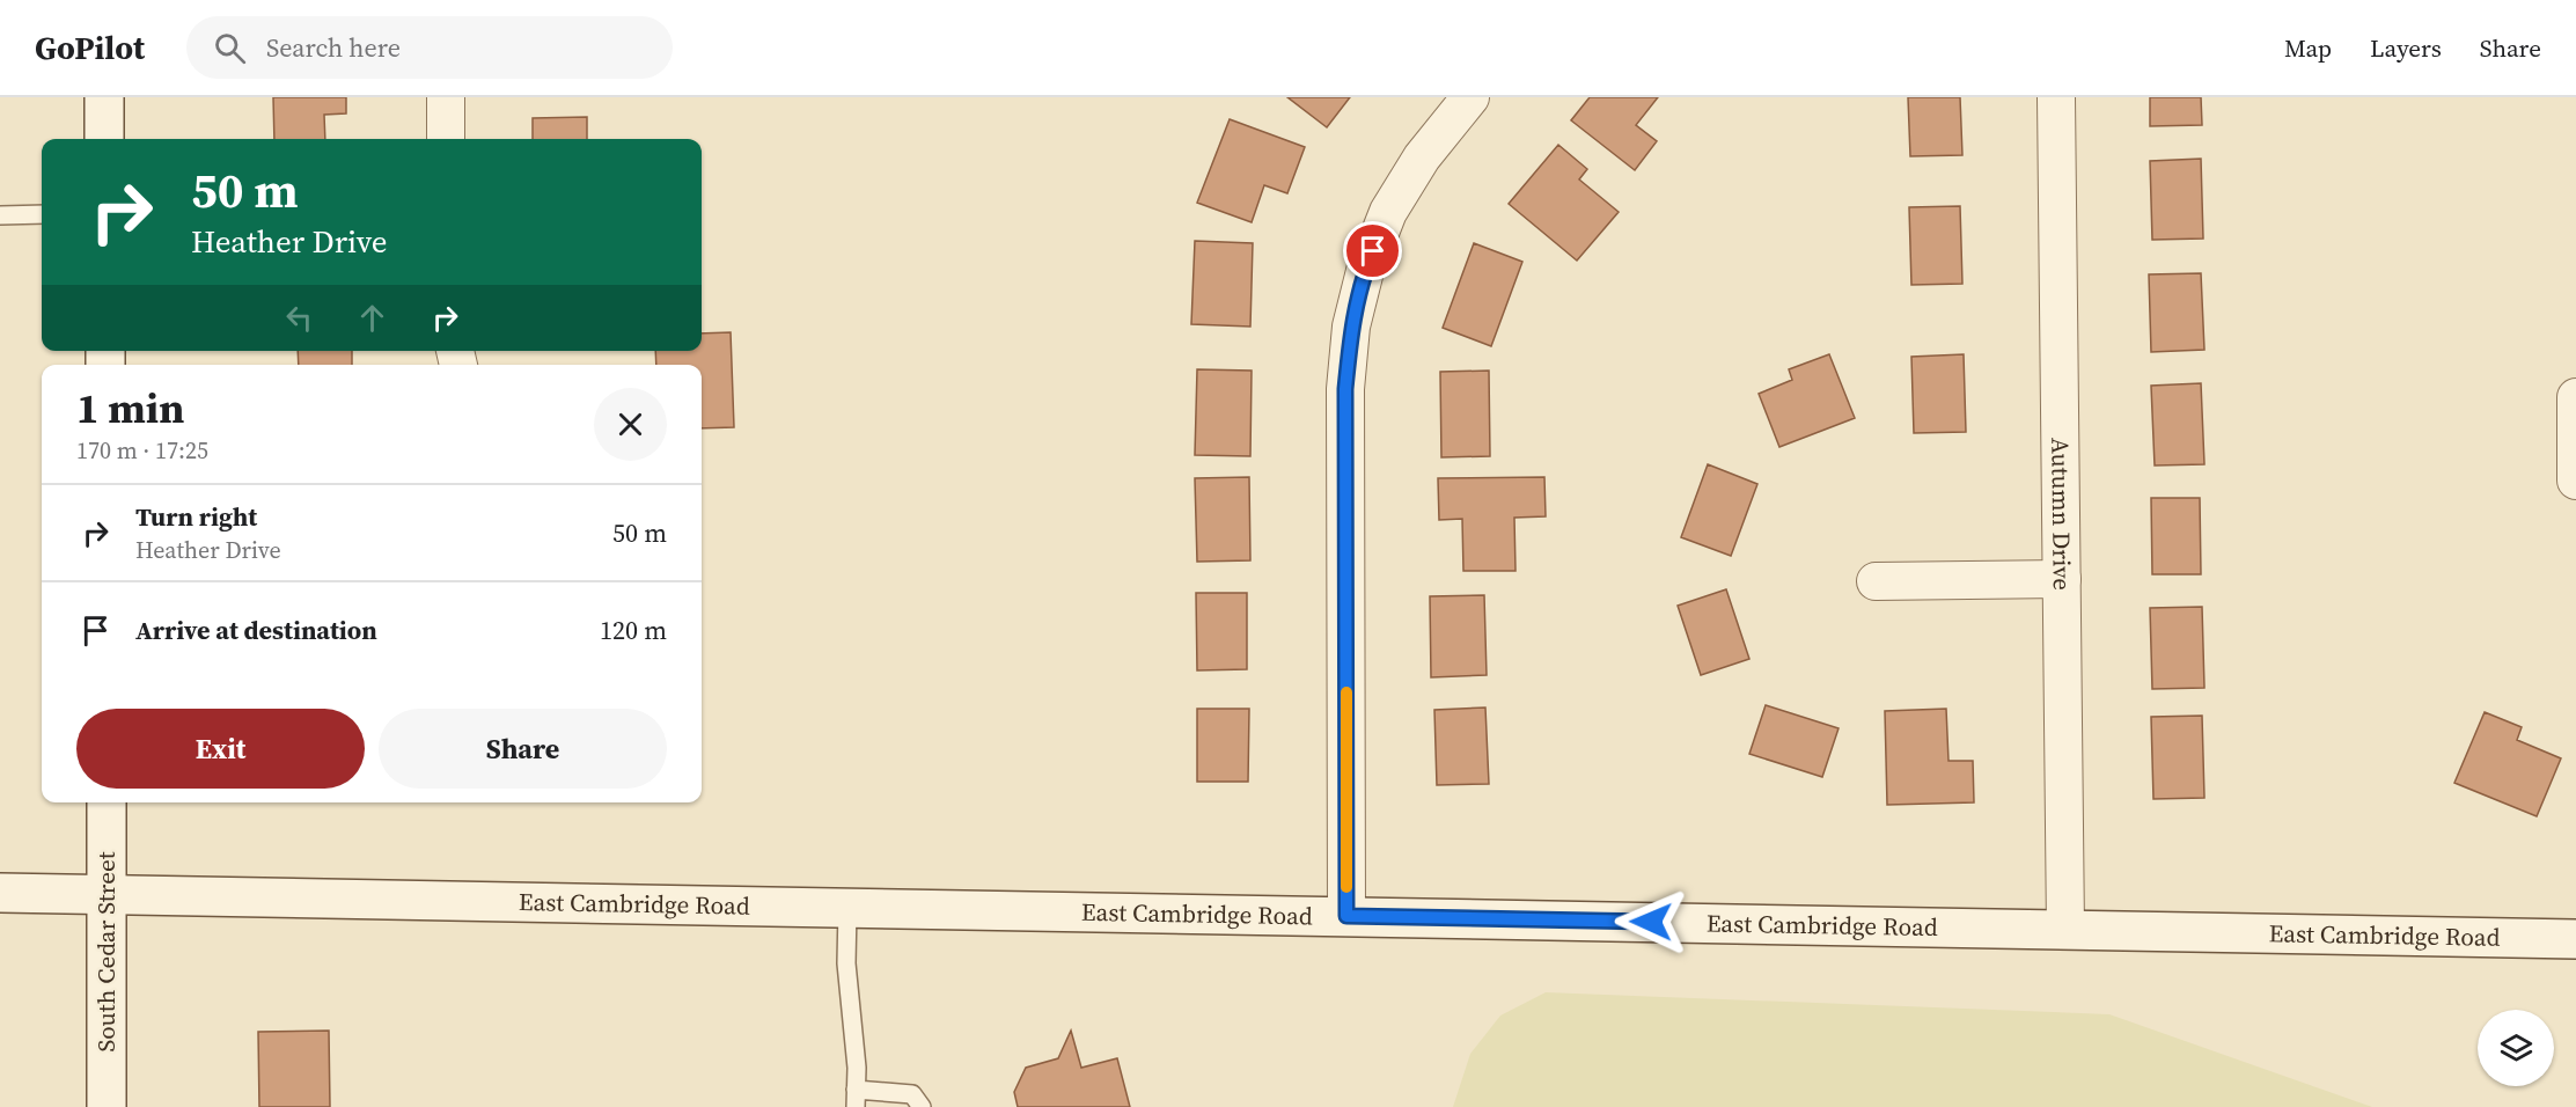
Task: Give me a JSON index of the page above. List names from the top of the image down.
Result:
{
  "streets": {
    "street": ["Autumn Drive", "East Cambridge Road", "South Cedar Street"]
  },
  "crossings": [
    ["Autumn Drive", "East Cambridge Road"],
    ["East Cambridge Road", "South Cedar Street"]
  ],
  "page": {
    "header": "GoPilot",
    "search": "Search here",
    "nav": ["Map", "Layers", "Share"],
    "turn": ["50 m", "Heather Drive"],
    "heading": ["1 min", "170 m · 17:25"],
    "list": [
      {
        "name": "Turn right",
        "note": "Heather Drive",
        "value": "50 m"
      },
      {
        "name": "Arrive at destination",
        "value": "120 m"
      }
    ],
    "buttons": ["Exit", "Share"]
  }
}
